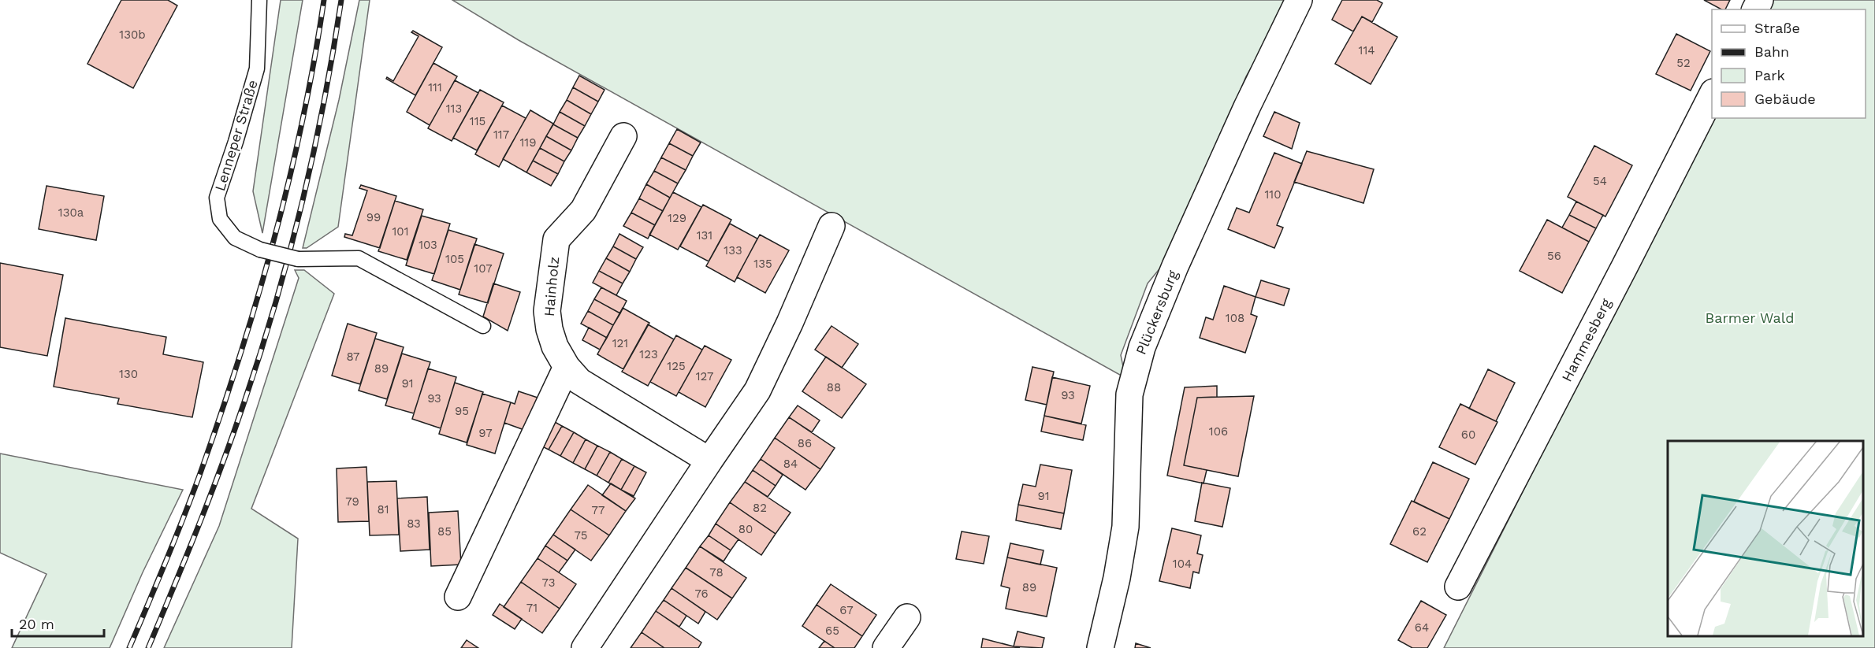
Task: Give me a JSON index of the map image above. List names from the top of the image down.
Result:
{
  "streets": {
    "street": ["Hainholz", "Plückersburg", "Hammesberg"],
    "lane": ["Lenneper Straße"]
  },
  "parks": ["Barmer Wald"],
  "house_numbers": [
    "130b",
    "114",
    "52",
    "111",
    "113",
    "115",
    "117",
    "119",
    "54",
    "110",
    "130a",
    "99",
    "129",
    "101",
    "131",
    "103",
    "133",
    "56",
    "105",
    "135",
    "107",
    "108",
    "121",
    "123",
    "87",
    "125",
    "89",
    "130",
    "127",
    "91",
    "88",
    "93",
    "93",
    "95",
    "106",
    "97",
    "60",
    "86",
    "84",
    "91",
    "79",
    "82",
    "81",
    "77",
    "83",
    "80",
    "85",
    "62",
    "75",
    "104",
    "78",
    "73",
    "89",
    "76",
    "71",
    "67",
    "64",
    "65"
  ],
  "legend": [
    "Straße",
    "Bahn",
    "Park",
    "Gebäude"
  ],
  "scale_bar": "20 m"
}
